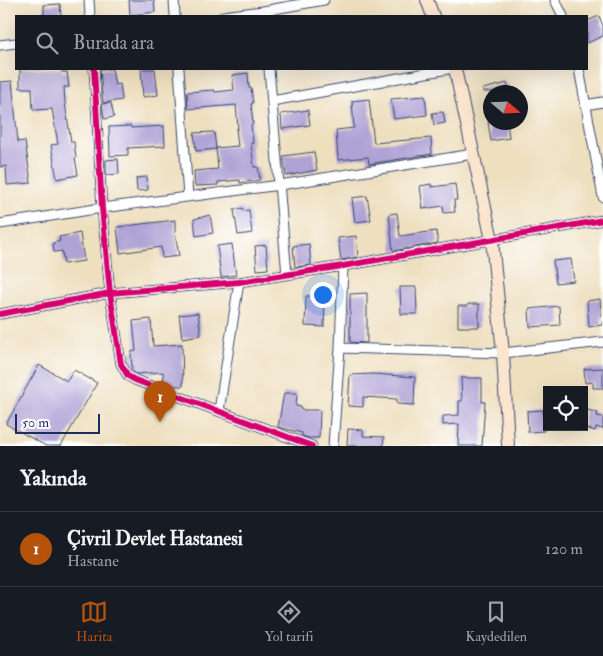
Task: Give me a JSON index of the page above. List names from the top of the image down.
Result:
{
  "scale_bar": "50 m",
  "north": "right",
  "page": {
    "search": "Burada ara",
    "pins": "1",
    "scale": "50 m",
    "heading": "Yakında",
    "list": [
      {
        "mark": "1",
        "name": "Çivril Devlet Hastanesi",
        "note": "Hastane",
        "value": "120 m"
      }
    ],
    "nav": ["Harita", "Yol tarifi", "Kaydedilen"]
  }
}
